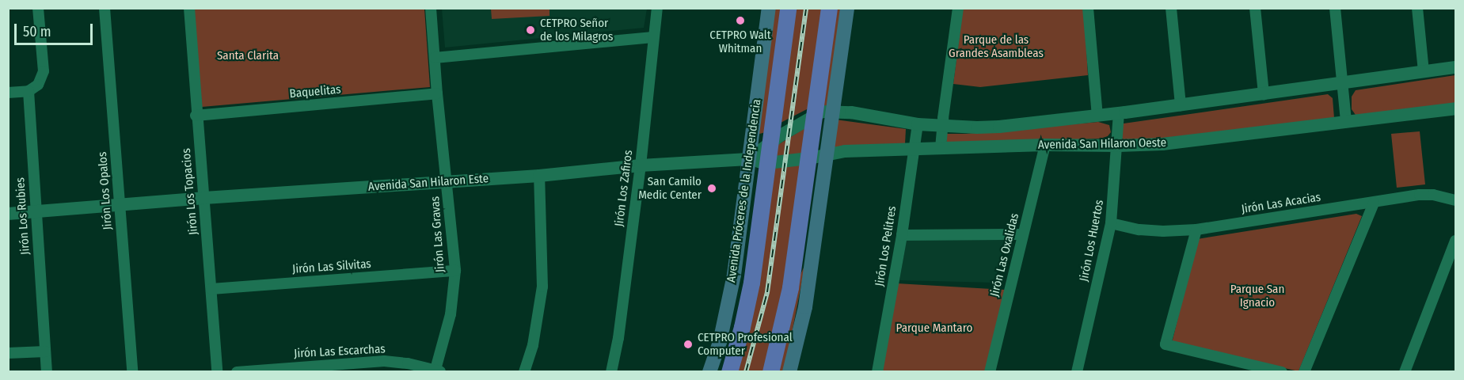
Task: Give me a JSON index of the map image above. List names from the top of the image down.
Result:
{
  "streets": {
    "main road": ["Avenida Próceres de la Independencia"],
    "street": [
      "Baquelitas",
      "Avenida San Hilaron Oeste",
      "Avenida San Hilaron Este",
      "Jirón Los Zafiros",
      "Jirón Los Opalos",
      "Jirón Los Topacios",
      "Jirón Las Acacias",
      "Jirón Los Rubies",
      "Jirón Las Gravas",
      "Jirón Los Huertos",
      "Jirón Los Pelitres",
      "Jirón Las Oxalidas",
      "Jirón Las Silvitas",
      "Jirón Las Escarchas"
    ]
  },
  "crossings": [
    ["Baquelitas", "Jirón Los Topacios"],
    ["Baquelitas", "Jirón Las Gravas"],
    ["Avenida San Hilaron Oeste", "Avenida San Hilaron Este"],
    ["Avenida San Hilaron Oeste", "Avenida Próceres de la Independencia"],
    ["Avenida San Hilaron Oeste", "Jirón Los Huertos"],
    ["Avenida San Hilaron Oeste", "Jirón Los Pelitres"],
    ["Avenida San Hilaron Oeste", "Jirón Las Oxalidas"],
    ["Avenida San Hilaron Este", "Jirón Los Zafiros"],
    ["Avenida San Hilaron Este", "Jirón Los Opalos"],
    ["Avenida San Hilaron Este", "Avenida Próceres de la Independencia"],
    ["Avenida San Hilaron Este", "Jirón Los Topacios"],
    ["Avenida San Hilaron Este", "Jirón Los Rubies"],
    ["Avenida San Hilaron Este", "Jirón Las Gravas"],
    ["Jirón Los Topacios", "Jirón Las Silvitas"],
    ["Jirón Las Acacias", "Jirón Los Huertos"],
    ["Jirón Las Gravas", "Jirón Las Silvitas"],
    ["Jirón Las Gravas", "Jirón Las Escarchas"]
  ],
  "parks": [
    "Parque de las Grandes Asambleas",
    "Santa Clarita",
    "Parque San Ignacio",
    "Parque Mantaro"
  ],
  "places": [
    "CETPRO Walt Whitman",
    "CETPRO Señor de los Milagros",
    "San Camilo Medic Center",
    "CETPRO Profesional Computer"
  ],
  "scale_bar": "50 m"
}
